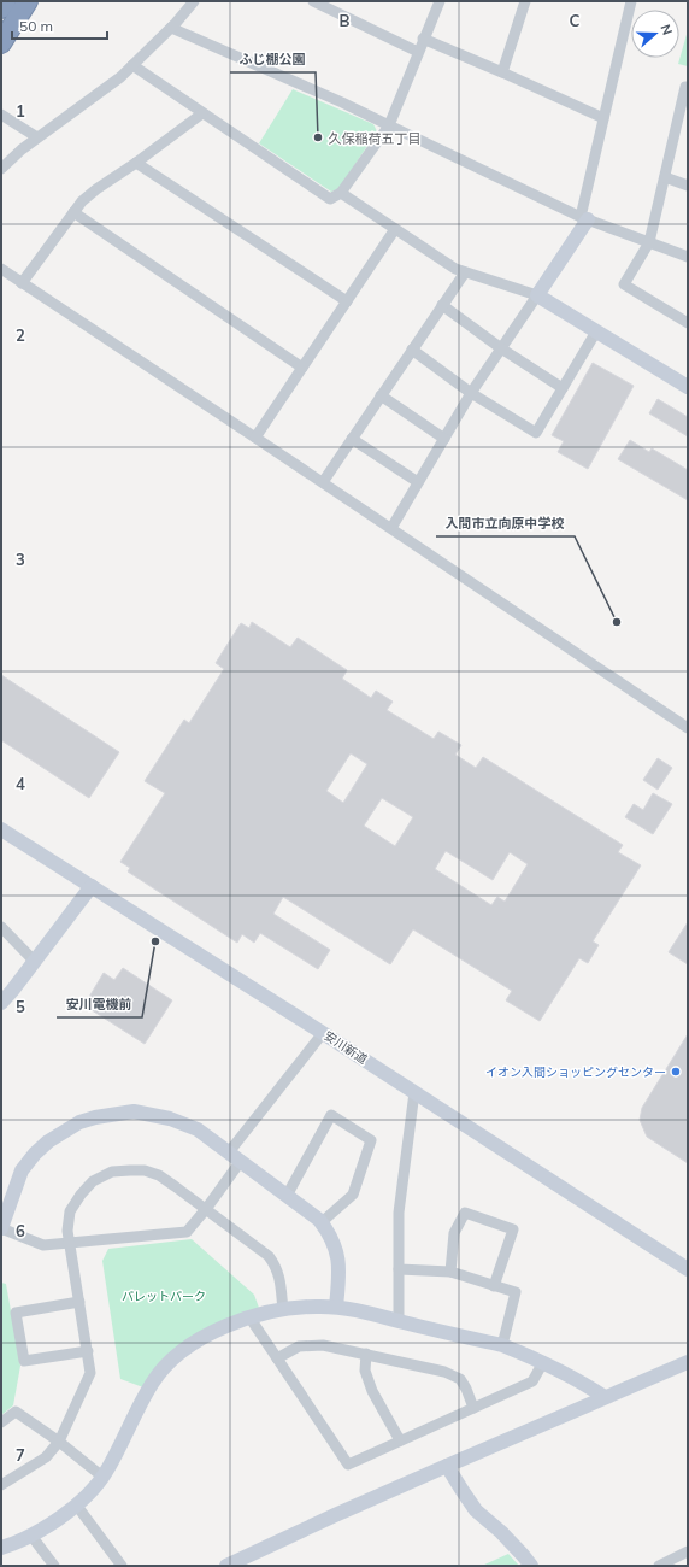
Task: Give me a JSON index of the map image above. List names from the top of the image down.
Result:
{
  "streets": {
    "street": ["安川新道"]
  },
  "districts": ["久保稲荷五丁目"],
  "parks": ["パレットパーク"],
  "places": [
    "ふじ棚公園",
    "入間市立向原中学校",
    "安川電機前",
    "イオン入間ショッピングセンター"
  ],
  "scale_bar": "50 m",
  "north": "right",
  "grid": {
    "columns": ["B", "C"],
    "rows": [
      "1",
      "2",
      "3",
      "4",
      "5",
      "6",
      "7"
    ]
  }
}
